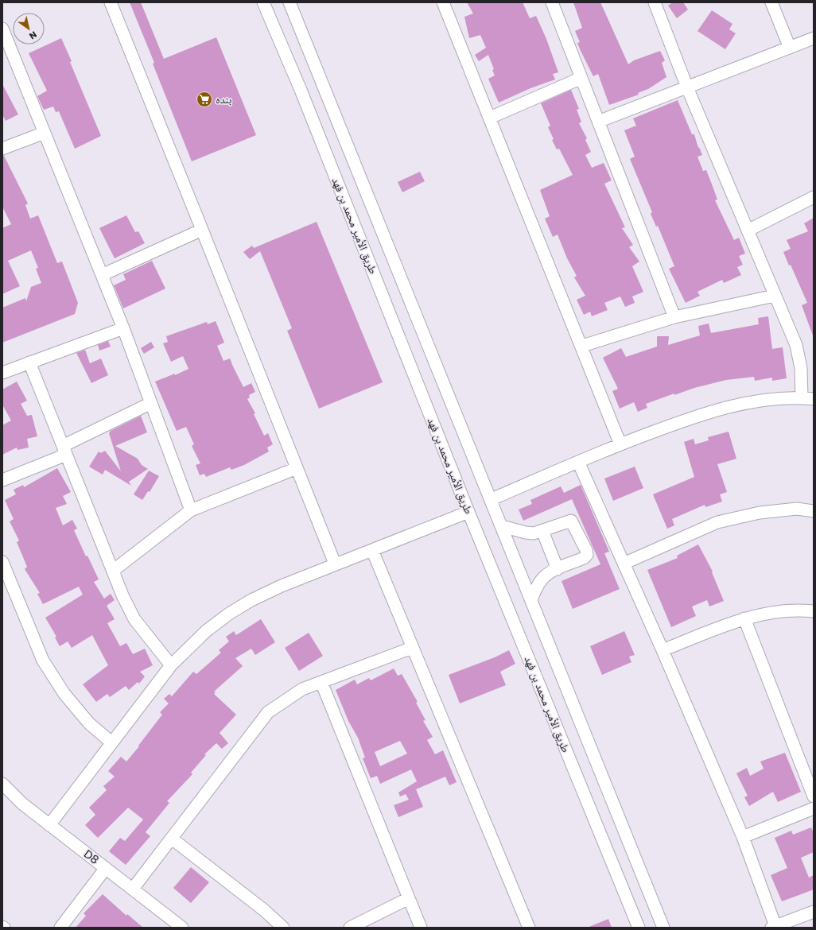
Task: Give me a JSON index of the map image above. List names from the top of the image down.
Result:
{
  "streets": {
    "street": ["طريق الأمير محمد بن فهد", "D8"]
  },
  "places": {
    "supermarket": ["بنده"]
  },
  "north": "bottom right"
}
